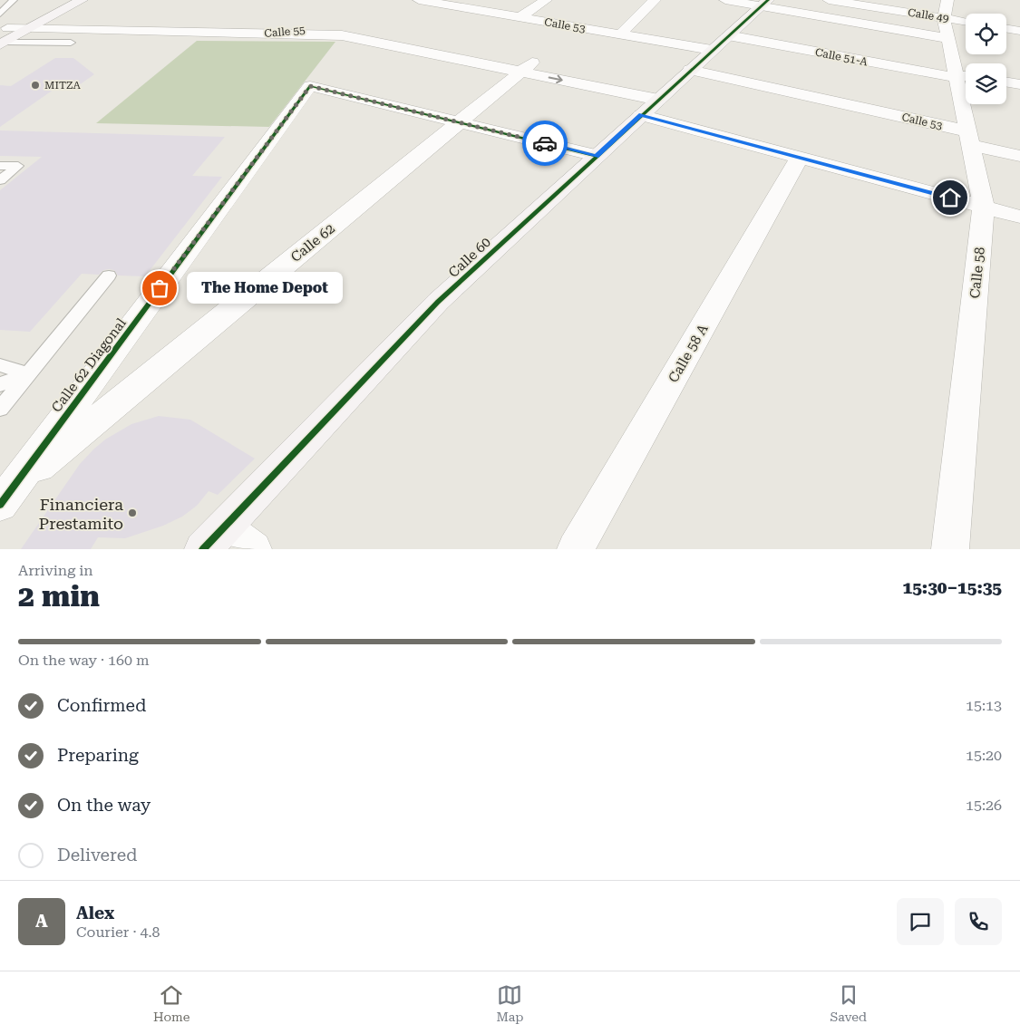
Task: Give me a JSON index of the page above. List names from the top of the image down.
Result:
{
  "streets": {
    "street": [
      "Calle 49",
      "Calle 53",
      "Calle 55",
      "Calle 51-A",
      "Calle 62",
      "Calle 60",
      "Calle 58",
      "Calle 58 A",
      "Calle 62 Diagonal"
    ]
  },
  "crossings": [
    ["Calle 49", "Calle 58"],
    ["Calle 53", "Calle 60"],
    ["Calle 53", "Calle 58"],
    ["Calle 55", "Calle 62"],
    ["Calle 55", "Calle 60"],
    ["Calle 51-A", "Calle 60"],
    ["Calle 51-A", "Calle 58"],
    ["Calle 62", "Calle 62 Diagonal"]
  ],
  "places": ["MITZA", "The Home Depot", "Financiera Prestamito"],
  "page": {
    "bubble": "The Home Depot",
    "heading": ["2 min", "Arriving in", "15:30–15:35"],
    "panel": ["Alex", "Courier · 4.8"],
    "bar": "On the way · 160 m",
    "list": [
      ["Confirmed", "15:13"],
      ["Preparing", "15:20"],
      ["On the way", "15:26"],
      "Delivered"
    ],
    "round": "A",
    "tabs": ["Home", "Map", "Saved"]
  }
}
